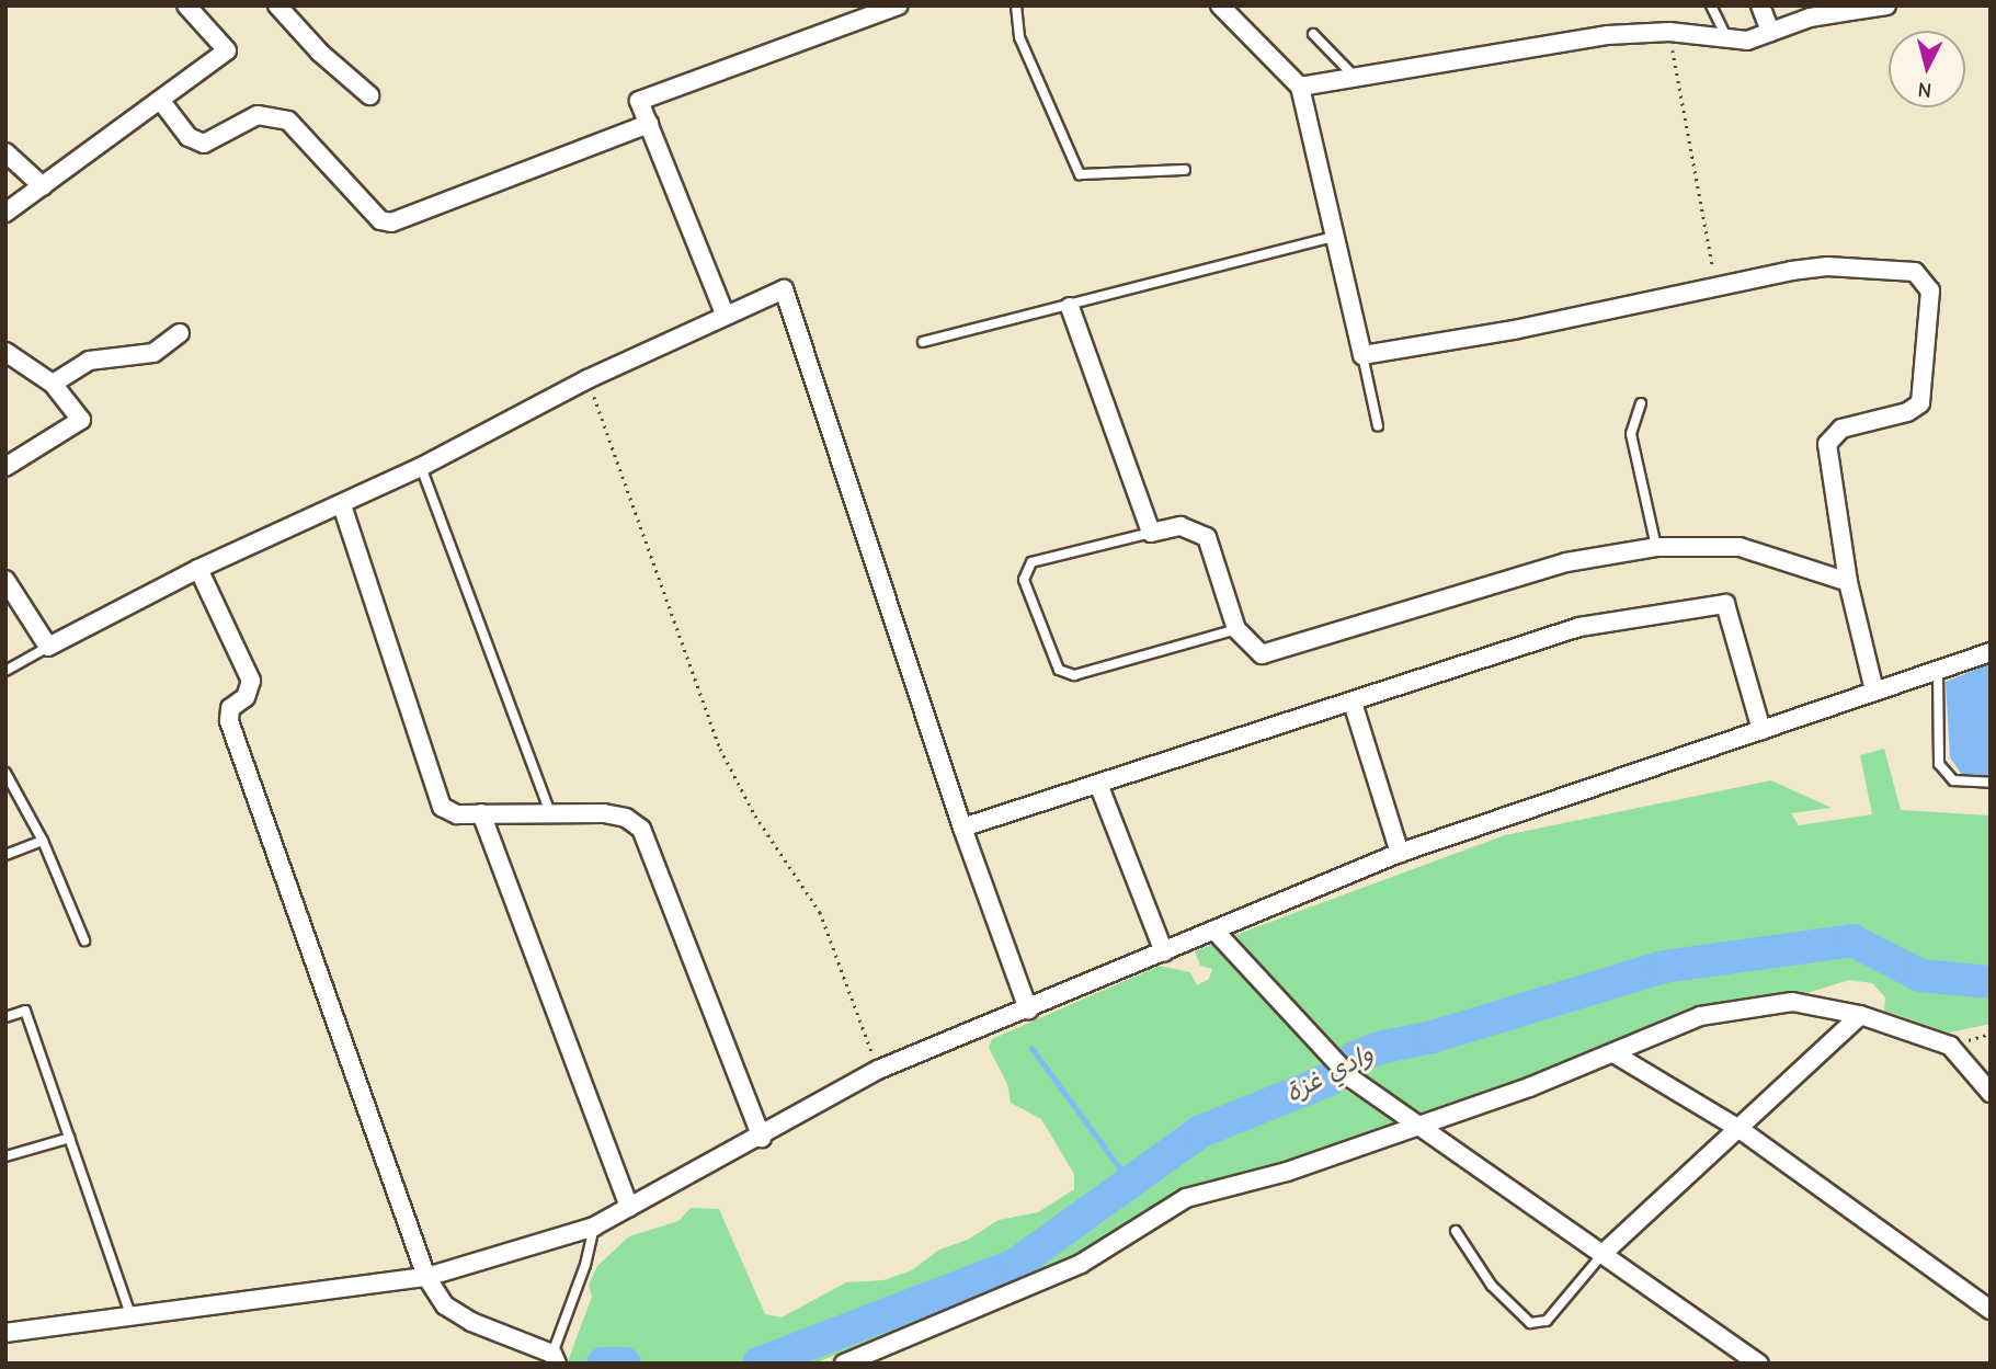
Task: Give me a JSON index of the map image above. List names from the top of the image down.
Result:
{
  "water": ["وادي غزة"],
  "north": "bottom"
}
